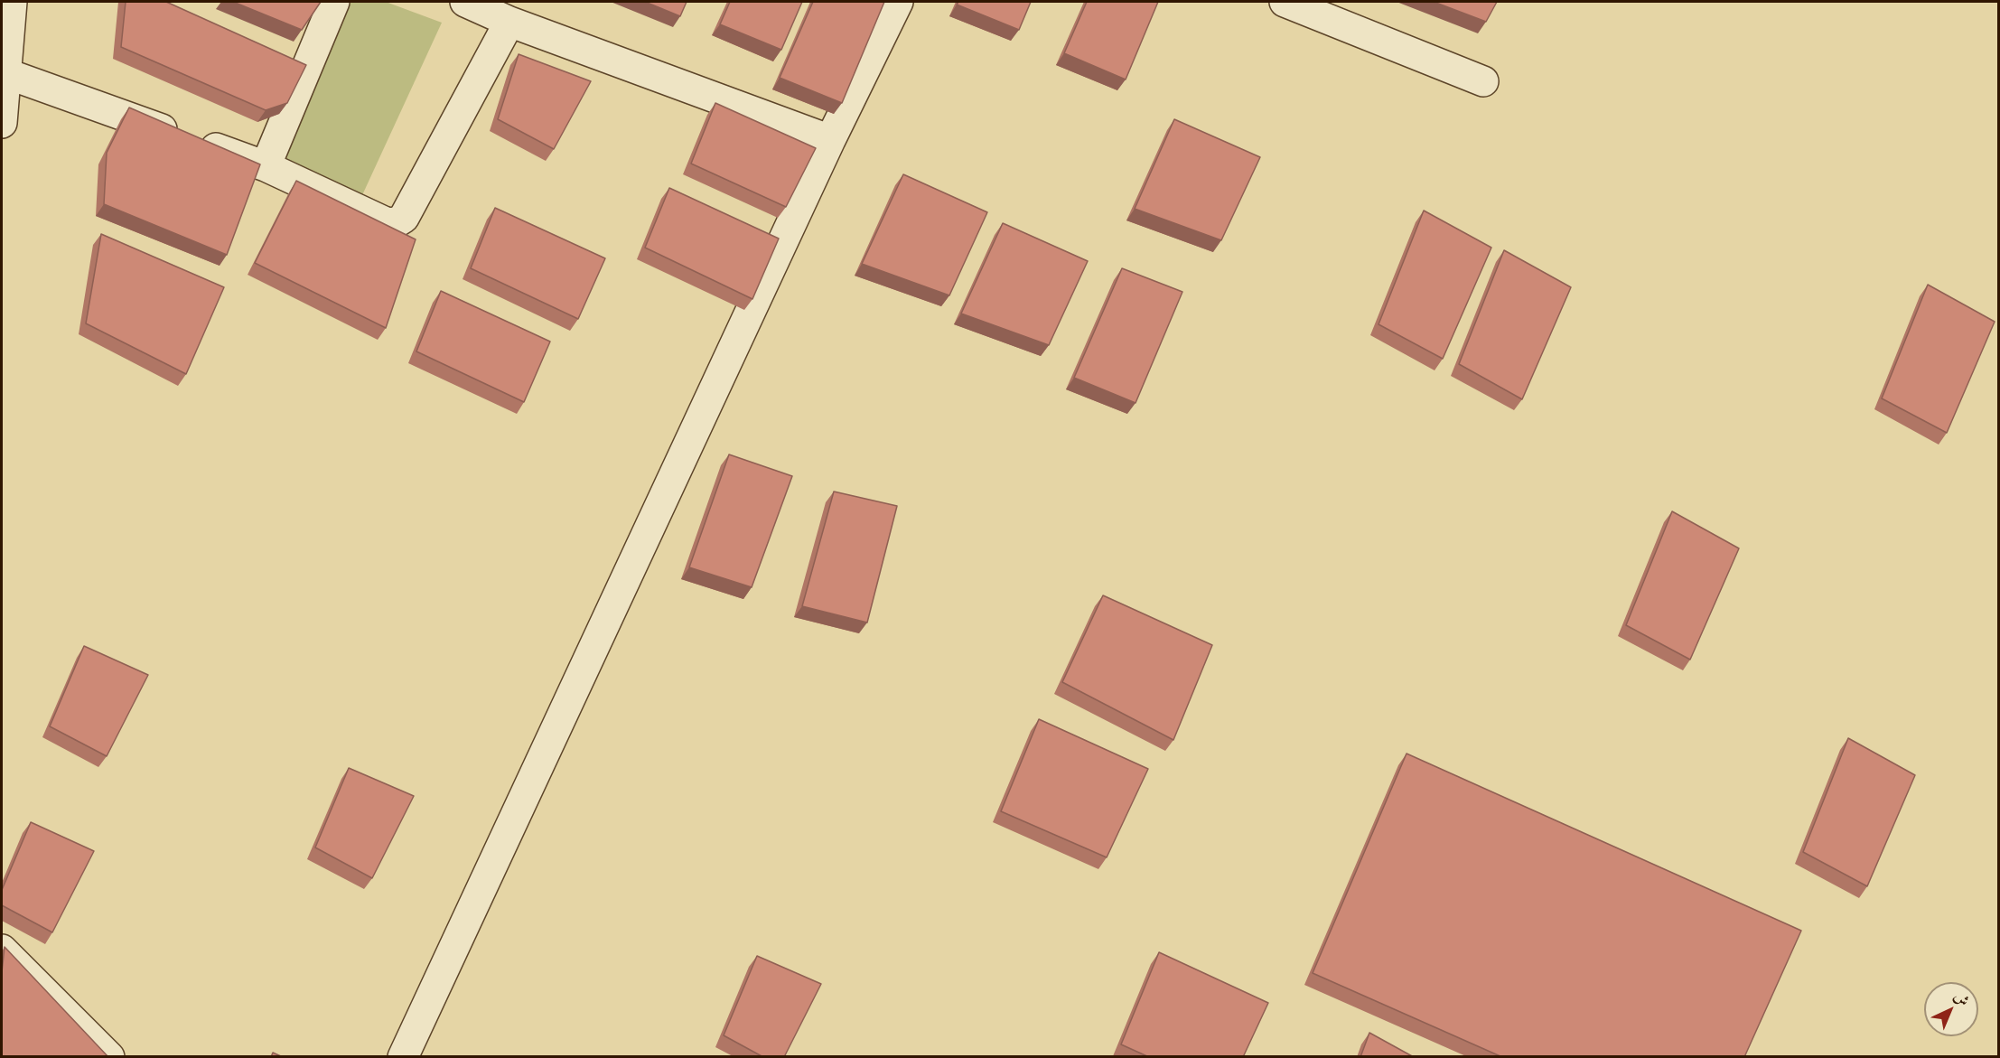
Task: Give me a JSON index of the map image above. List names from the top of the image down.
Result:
{
  "north": "top right"
}
